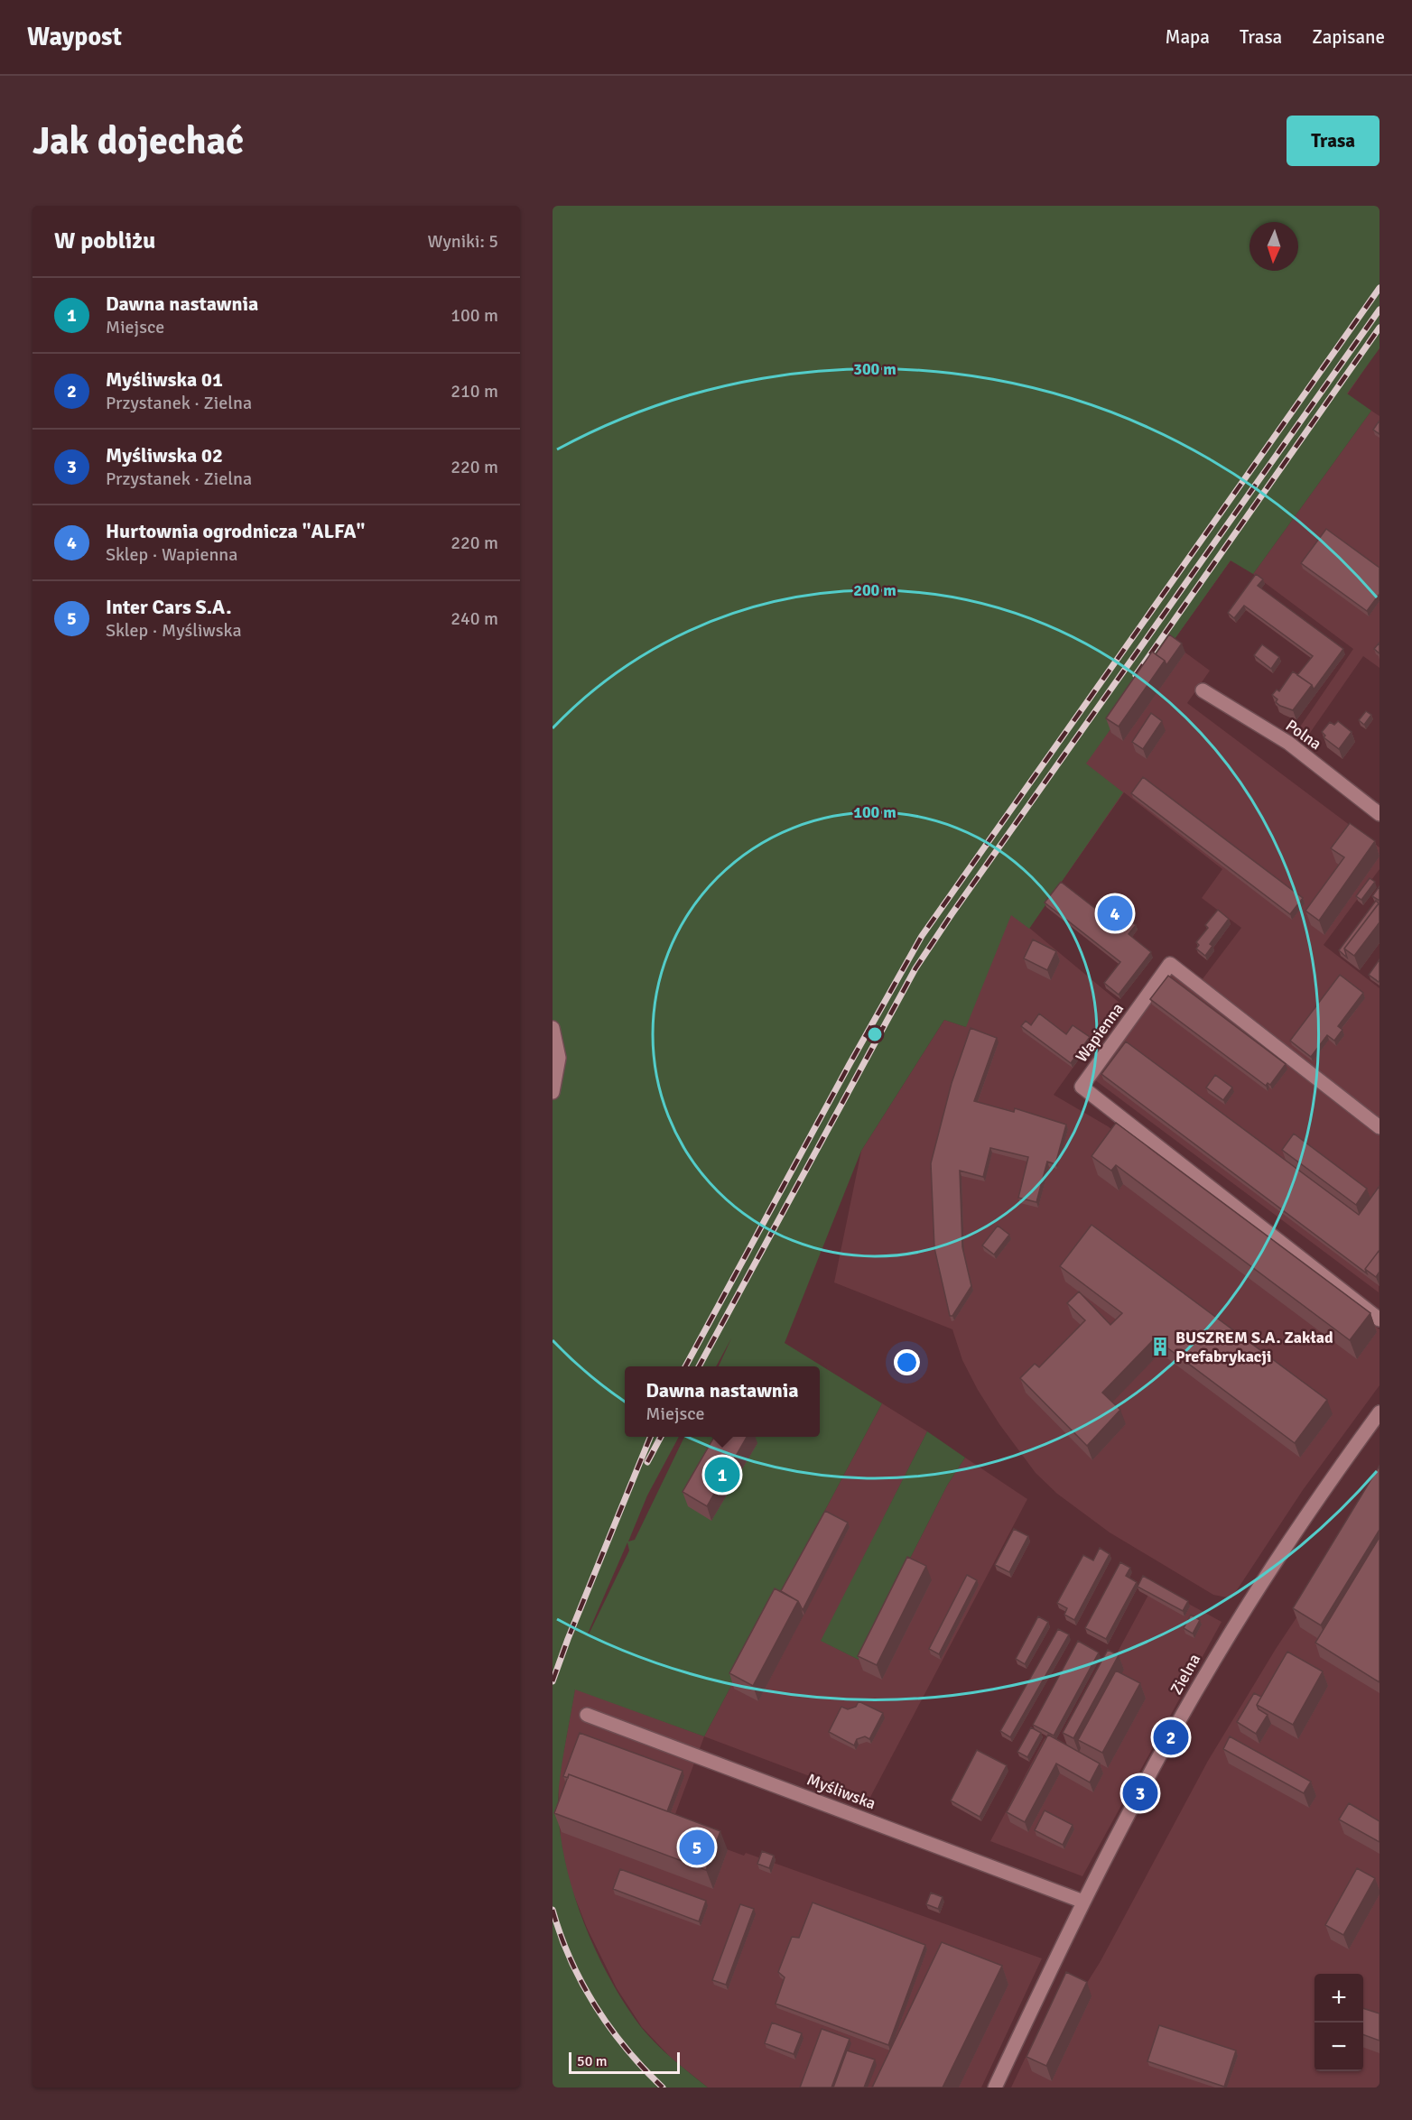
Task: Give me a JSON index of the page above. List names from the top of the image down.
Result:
{
  "streets": {
    "street": [
      "Polna",
      "Wapienna",
      "Zielna",
      "Myśliwska"
    ]
  },
  "crossings": [
    ["Zielna", "Myśliwska"]
  ],
  "places": {
    "building": ["BUSZREM S.A. Zakład Prefabrykacji"]
  },
  "scale_bar": "50 m",
  "north": "bottom",
  "page": {
    "header": "Waypost",
    "nav": ["Mapa", "Trasa", "Zapisane"],
    "buttons": "Trasa",
    "title": "Jak dojechać",
    "heading": ["W pobliżu", "Wyniki: 5"],
    "list": [
      {
        "mark": "1",
        "name": "Dawna nastawnia",
        "note": "Miejsce",
        "value": "100 m"
      },
      {
        "mark": "2",
        "name": "Myśliwska 01",
        "note": "Przystanek · Zielna",
        "value": "210 m"
      },
      {
        "mark": "3",
        "name": "Myśliwska 02",
        "note": "Przystanek · Zielna",
        "value": "220 m"
      },
      {
        "mark": "4",
        "name": "Hurtownia ogrodnicza \"ALFA\"",
        "note": "Sklep · Wapienna",
        "value": "220 m"
      },
      {
        "mark": "5",
        "name": "Inter Cars S.A.",
        "note": "Sklep · Myśliwska",
        "value": "240 m"
      }
    ],
    "pins": [
      "4",
      "1",
      "2",
      "3",
      "5"
    ],
    "popup": ["Dawna nastawnia", "Miejsce"],
    "map_buttons": ["+", "−"],
    "scale": "50 m"
  },
  "rings": ["300 m", "200 m", "100 m"]
}
